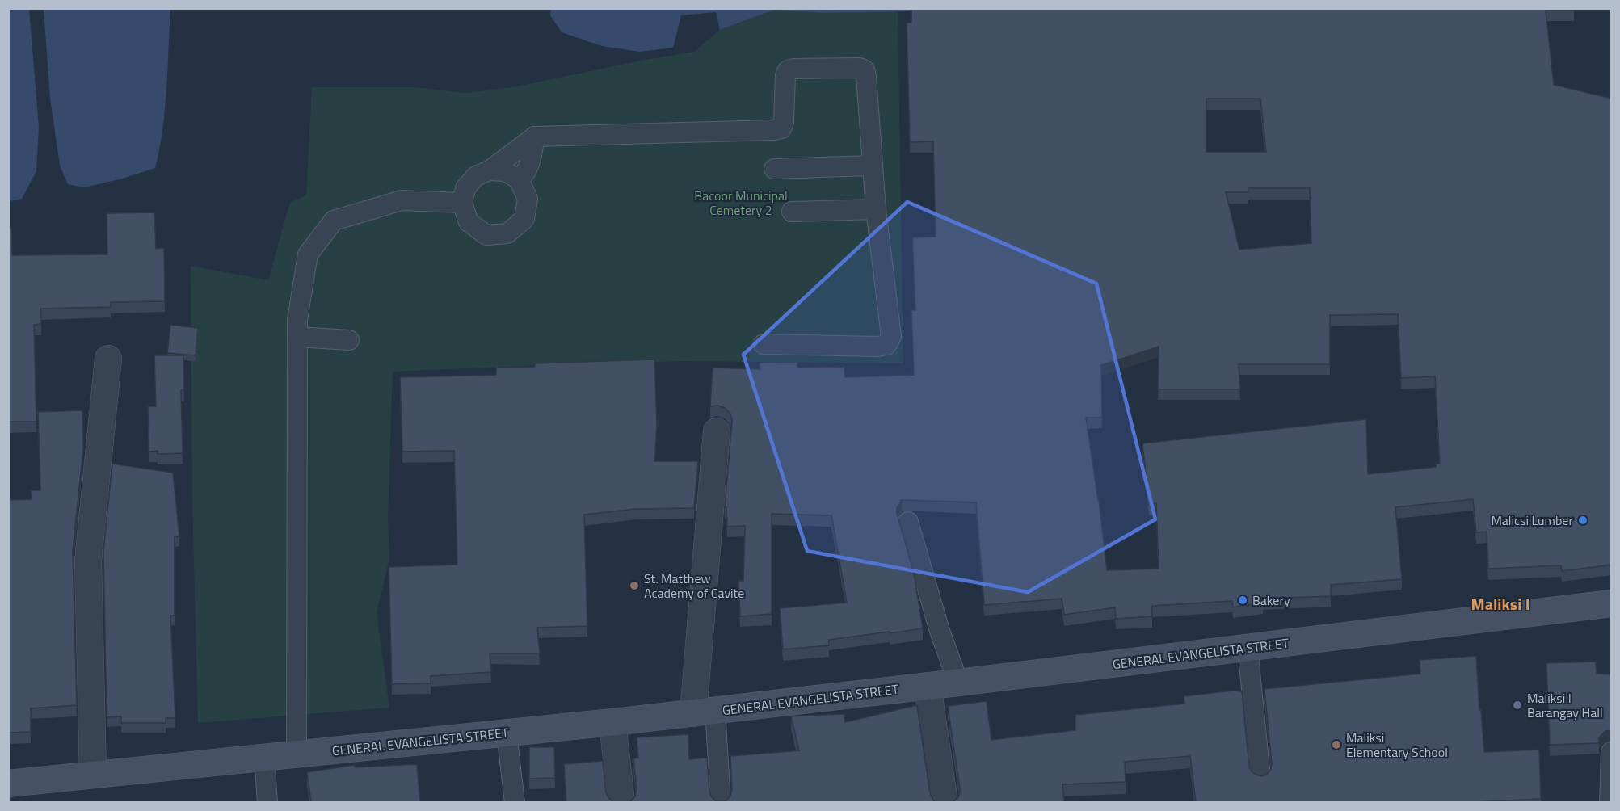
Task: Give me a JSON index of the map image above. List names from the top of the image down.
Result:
{
  "streets": {
    "main road": ["GENERAL EVANGELISTA STREET"]
  },
  "districts": ["Maliksi I"],
  "parks": ["Bacoor Municipal Cemetery 2"],
  "places": [
    "Malicsi Lumber",
    "St. Matthew Academy of Cavite",
    "Bakery",
    "Maliksi I Barangay Hall",
    "Maliksi Elementary School"
  ]
}
